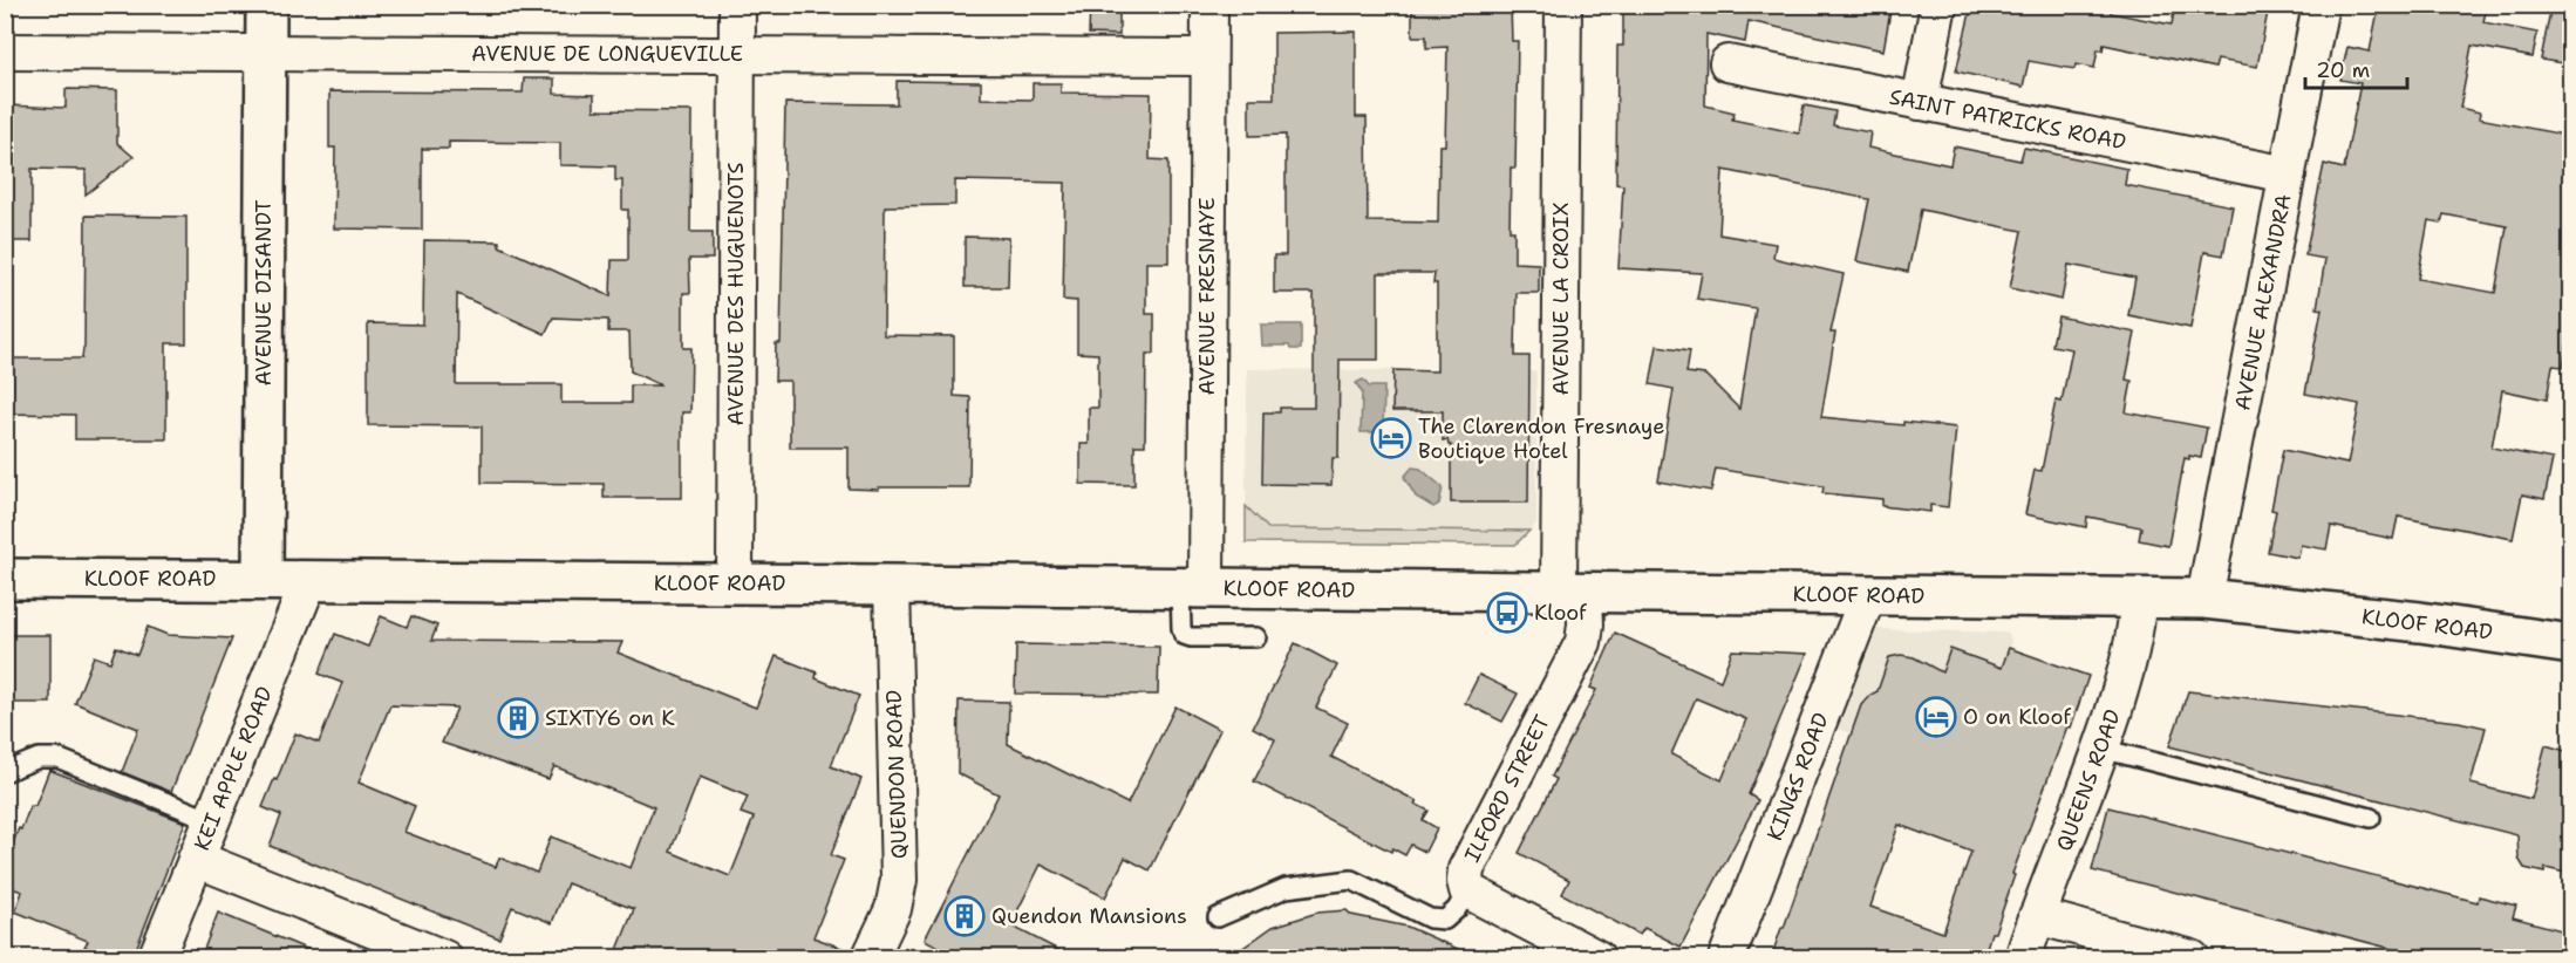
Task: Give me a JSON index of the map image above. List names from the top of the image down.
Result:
{
  "streets": {
    "main road": ["AVENUE DISANDT", "KLOOF ROAD"],
    "street": [
      "AVENUE DE LONGUEVILLE",
      "SAINT PATRICKS ROAD",
      "AVENUE DES HUGUENOTS",
      "AVENUE FRESNAYE",
      "AVENUE LA CROIX",
      "AVENUE ALEXANDRA",
      "KEI APPLE ROAD",
      "QUENDON ROAD",
      "KINGS ROAD",
      "QUEENS ROAD",
      "ILFORD STREET"
    ]
  },
  "crossings": [
    ["AVENUE DE LONGUEVILLE", "AVENUE DISANDT"],
    ["AVENUE DE LONGUEVILLE", "AVENUE DES HUGUENOTS"],
    ["AVENUE DE LONGUEVILLE", "AVENUE FRESNAYE"],
    ["SAINT PATRICKS ROAD", "AVENUE ALEXANDRA"],
    ["AVENUE DISANDT", "KLOOF ROAD"],
    ["AVENUE DES HUGUENOTS", "KLOOF ROAD"],
    ["AVENUE FRESNAYE", "KLOOF ROAD"],
    ["AVENUE LA CROIX", "KLOOF ROAD"],
    ["AVENUE LA CROIX", "ILFORD STREET"],
    ["AVENUE ALEXANDRA", "KLOOF ROAD"],
    ["KLOOF ROAD", "KEI APPLE ROAD"],
    ["KLOOF ROAD", "QUENDON ROAD"],
    ["KLOOF ROAD", "KINGS ROAD"],
    ["KLOOF ROAD", "QUEENS ROAD"],
    ["KLOOF ROAD", "ILFORD STREET"]
  ],
  "places": {
    "hotel": ["The Clarendon Fresnaye Boutique Hotel", "O on Kloof"],
    "bus stop": ["Kloof"],
    "building": ["SIXTY6 on K", "Quendon Mansions"]
  },
  "scale_bar": "20 m"
}
